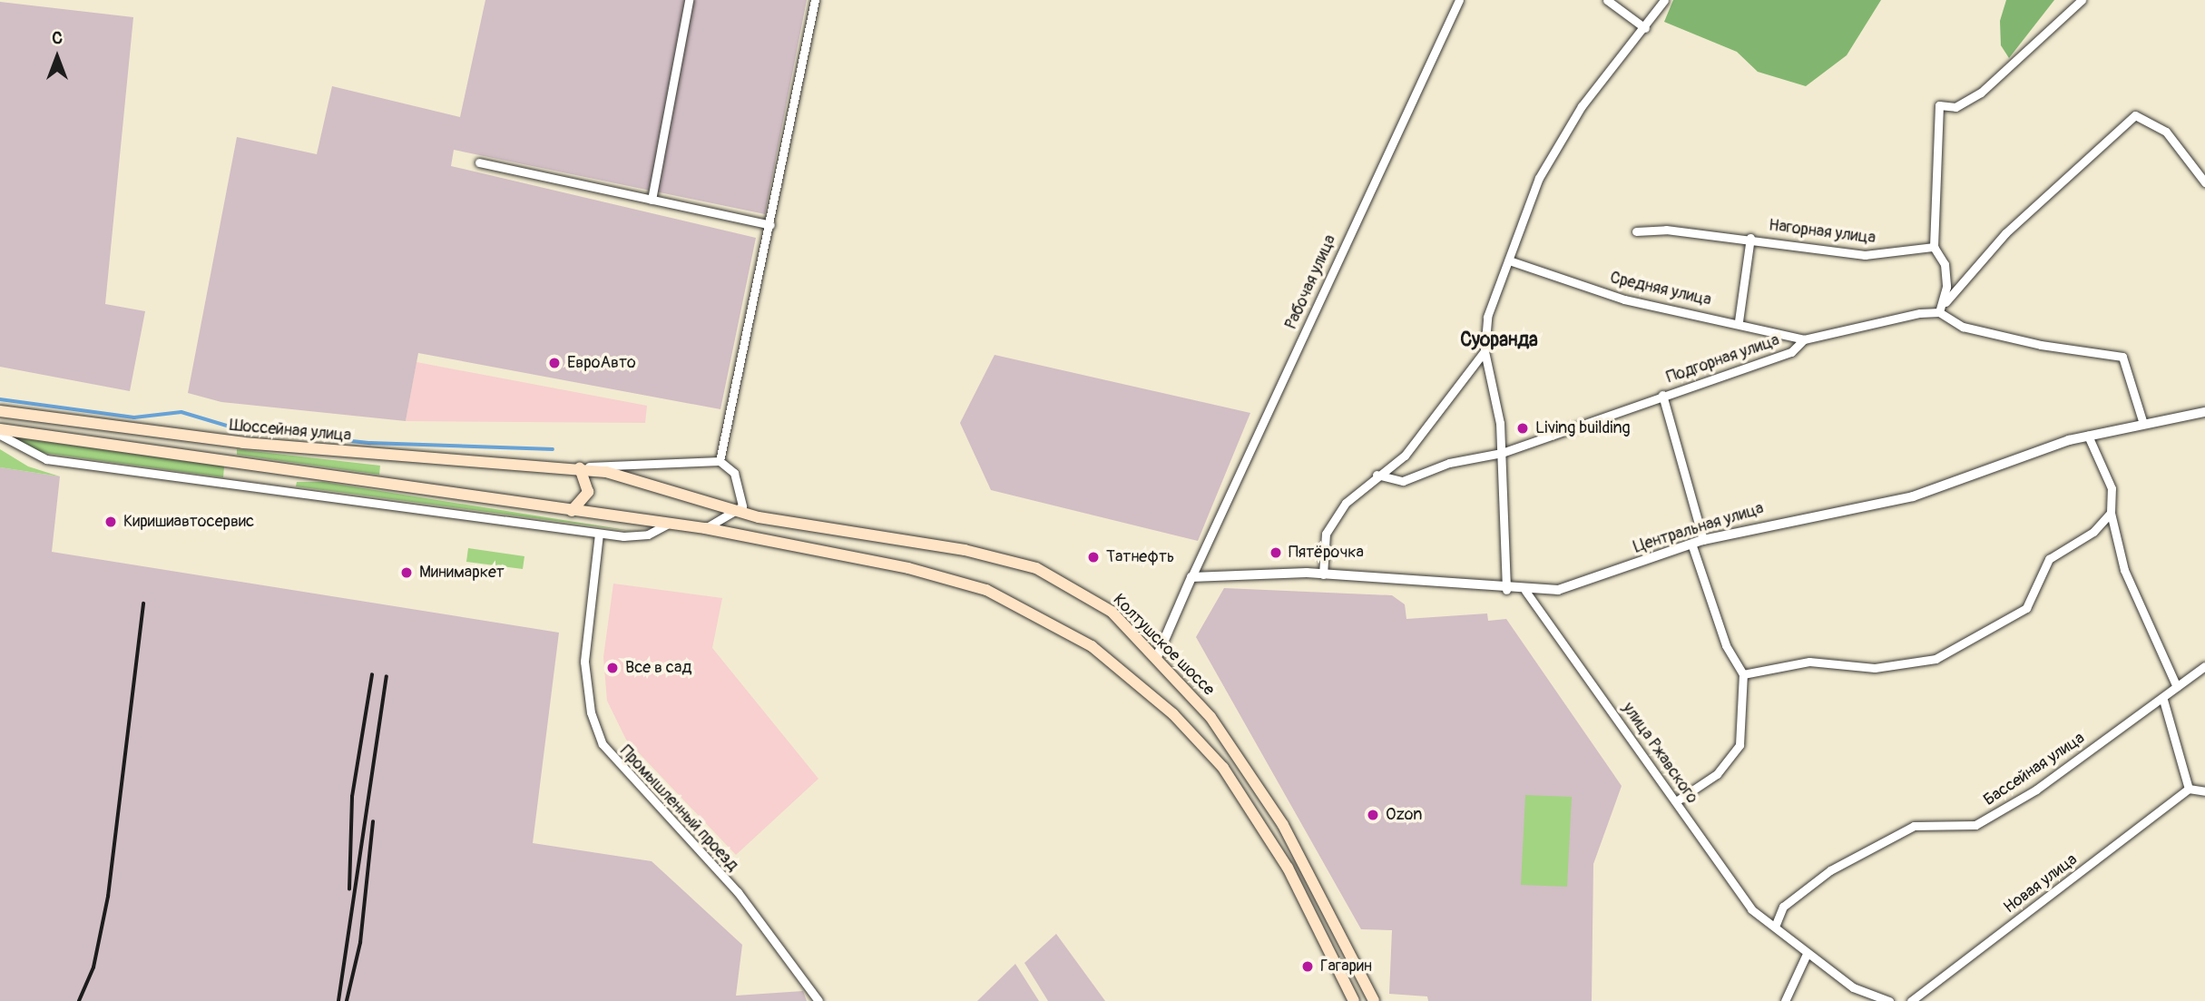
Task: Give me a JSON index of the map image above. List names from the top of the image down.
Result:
{
  "streets": {
    "main road": ["Шоссейная улица", "Колтушское шоссе"],
    "street": [
      "Нагорная улица",
      "Рабочая улица",
      "Средняя улица",
      "Подгорная улица",
      "Центральная улица",
      "улица Ржавского",
      "Бассейная улица",
      "Промышленный проезд",
      "Новая улица"
    ]
  },
  "crossings": [
    ["Рабочая улица", "Центральная улица"],
    ["Средняя улица", "Подгорная улица"],
    ["Шоссейная улица", "Колтушское шоссе"],
    ["Центральная улица", "улица Ржавского"],
    ["улица Ржавского", "Бассейная улица"]
  ],
  "districts": ["Суоранда"],
  "places": [
    "ЕвроАвто",
    "Living building",
    "Киришиавтосервис",
    "Пятёрочка",
    "Татнефть",
    "Минимаркет",
    "Все в сад",
    "Ozon",
    "Гагарин"
  ],
  "north": "top"
}
